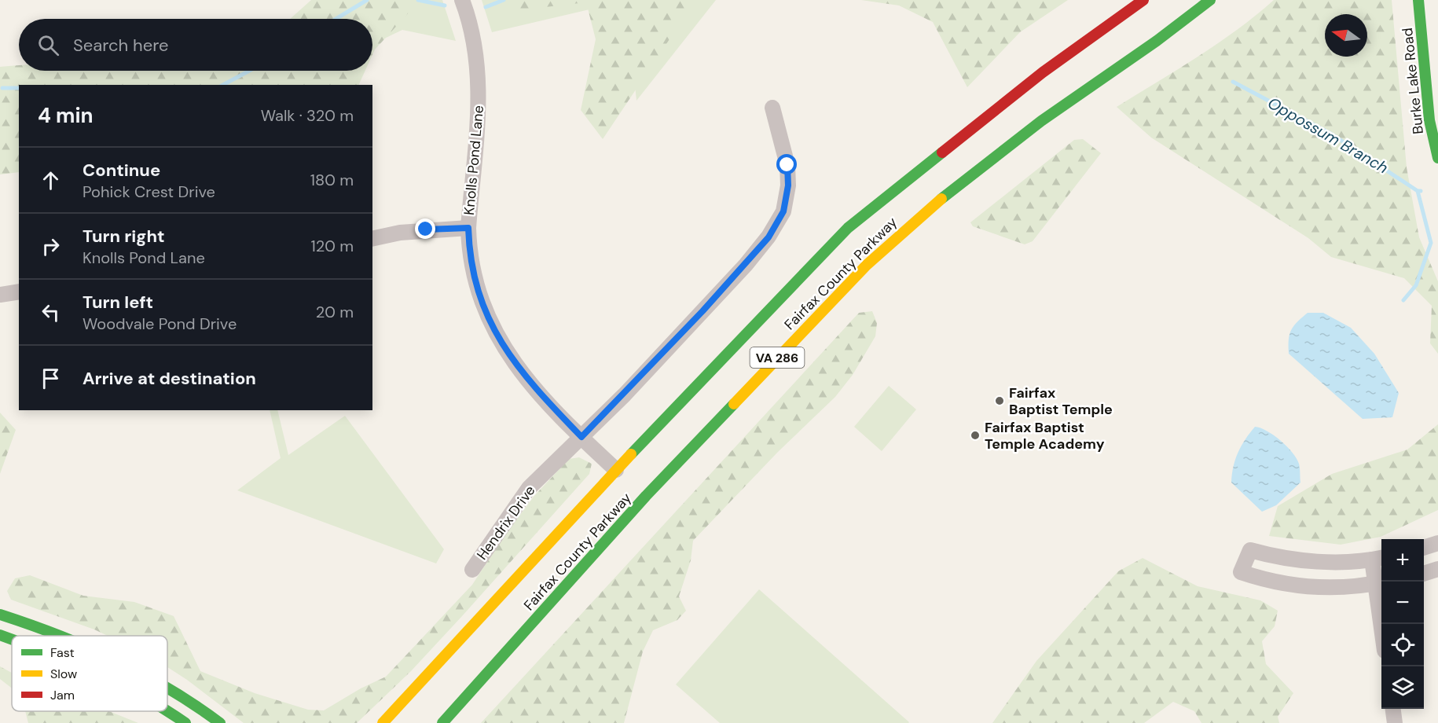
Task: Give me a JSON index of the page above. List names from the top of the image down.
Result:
{
  "streets": {
    "main road": ["Burke Lake Road", "Fairfax County Parkway", "VA 286"],
    "street": ["Knolls Pond Lane", "Hendrix Drive"]
  },
  "crossings": [
    ["Knolls Pond Lane", "Fairfax County Parkway"],
    ["Knolls Pond Lane", "Hendrix Drive"]
  ],
  "water": ["Oppossum Branch"],
  "places": ["Fairfax Baptist Temple", "Fairfax Baptist Temple Academy"],
  "legend": ["Fast", "Slow", "Jam"],
  "north": "left",
  "page": {
    "search": "Search here",
    "heading": ["4 min", "Walk · 320 m"],
    "list": [
      ["Continue", "Pohick Crest Drive", "180 m"],
      ["Turn right", "Knolls Pond Lane", "120 m"],
      ["Turn left", "Woodvale Pond Drive", "20 m"],
      "Arrive at destination"
    ],
    "map_buttons": ["+", "−"]
  }
}
